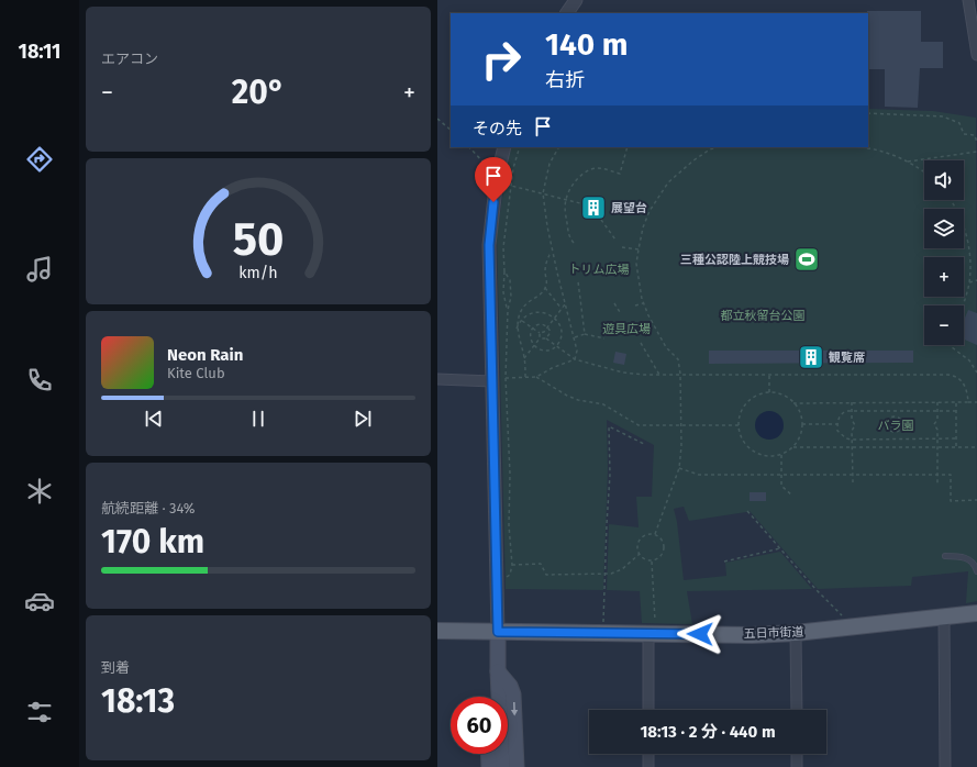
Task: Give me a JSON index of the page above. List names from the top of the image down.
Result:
{
  "streets": {
    "main road": ["五日市街道"]
  },
  "parks": [
    "トリム広場",
    "都立秋留台公園",
    "遊具広場",
    "バラ園"
  ],
  "places": {
    "building": ["展望台", "観覧席"],
    "sports": ["三種公認陸上競技場"]
  },
  "page": {
    "tabs": "18:11",
    "tile": [
      "エアコン",
      ["航続距離 · 34%", "170 km"],
      ["到着", "18:13"]
    ],
    "turn": ["140 m", "右折"],
    "heat": ["−", "20°", "+"],
    "then": "その先",
    "map_buttons": ["+", "−"],
    "song": ["Neon Rain", "Kite Club"],
    "limit": "60",
    "trip": "18:13 · 2 分 · 440 m",
    "gauge": ["50", "km/h"]
  }
}
